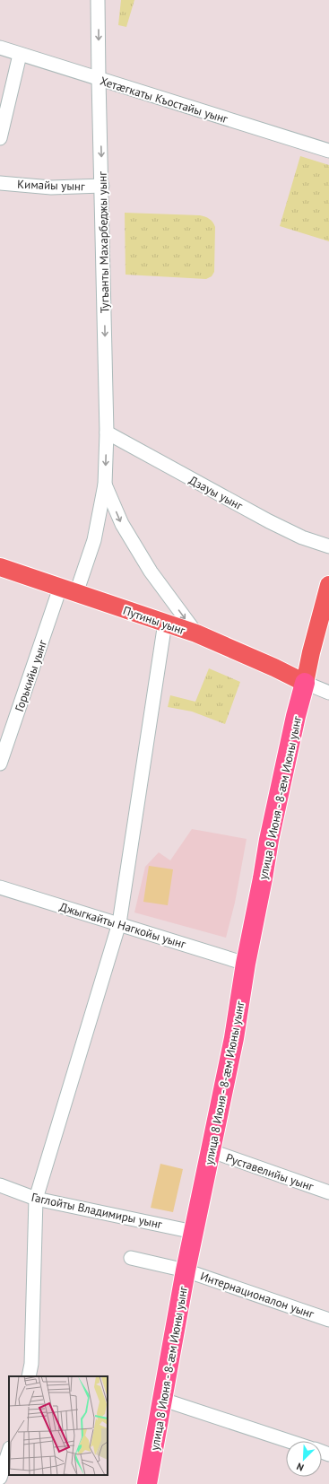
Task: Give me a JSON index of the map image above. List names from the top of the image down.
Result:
{
  "streets": {
    "highway": ["улица 8 Июня - 8-ӕм Июны уынг"],
    "main road": ["Путины уынг"],
    "street": [
      "Хетæгкаты Къостайы уынг",
      "Кимайы уынг",
      "Тугъанты Махарбеджы уынг",
      "Дзауы уынг",
      "Горькийы уынг",
      "Джыгкайты Нагкойы уынг",
      "Руставелийы уынг",
      "Гаглойты Владимиры уынг",
      "Интернационалон уынг"
    ]
  },
  "crossings": [
    ["Хетæгкаты Къостайы уынг", "Тугъанты Махарбеджы уынг"],
    ["Кимайы уынг", "Тугъанты Махарбеджы уынг"],
    ["Тугъанты Махарбеджы уынг", "Дзауы уынг"],
    ["Тугъанты Махарбеджы уынг", "Путины уынг"],
    ["Тугъанты Махарбеджы уынг", "Горькийы уынг"],
    ["Путины уынг", "Горькийы уынг"],
    ["Путины уынг", "улица 8 Июня - 8-ӕм Июны уынг"],
    ["улица 8 Июня - 8-ӕм Июны уынг", "Джыгкайты Нагкойы уынг"],
    ["улица 8 Июня - 8-ӕм Июны уынг", "Руставелийы уынг"],
    ["улица 8 Июня - 8-ӕм Июны уынг", "Гаглойты Владимиры уынг"],
    ["улица 8 Июня - 8-ӕм Июны уынг", "Интернационалон уынг"]
  ],
  "one_way": ["Тугъанты Махарбеджы уынг"],
  "north": "bottom left"
}
